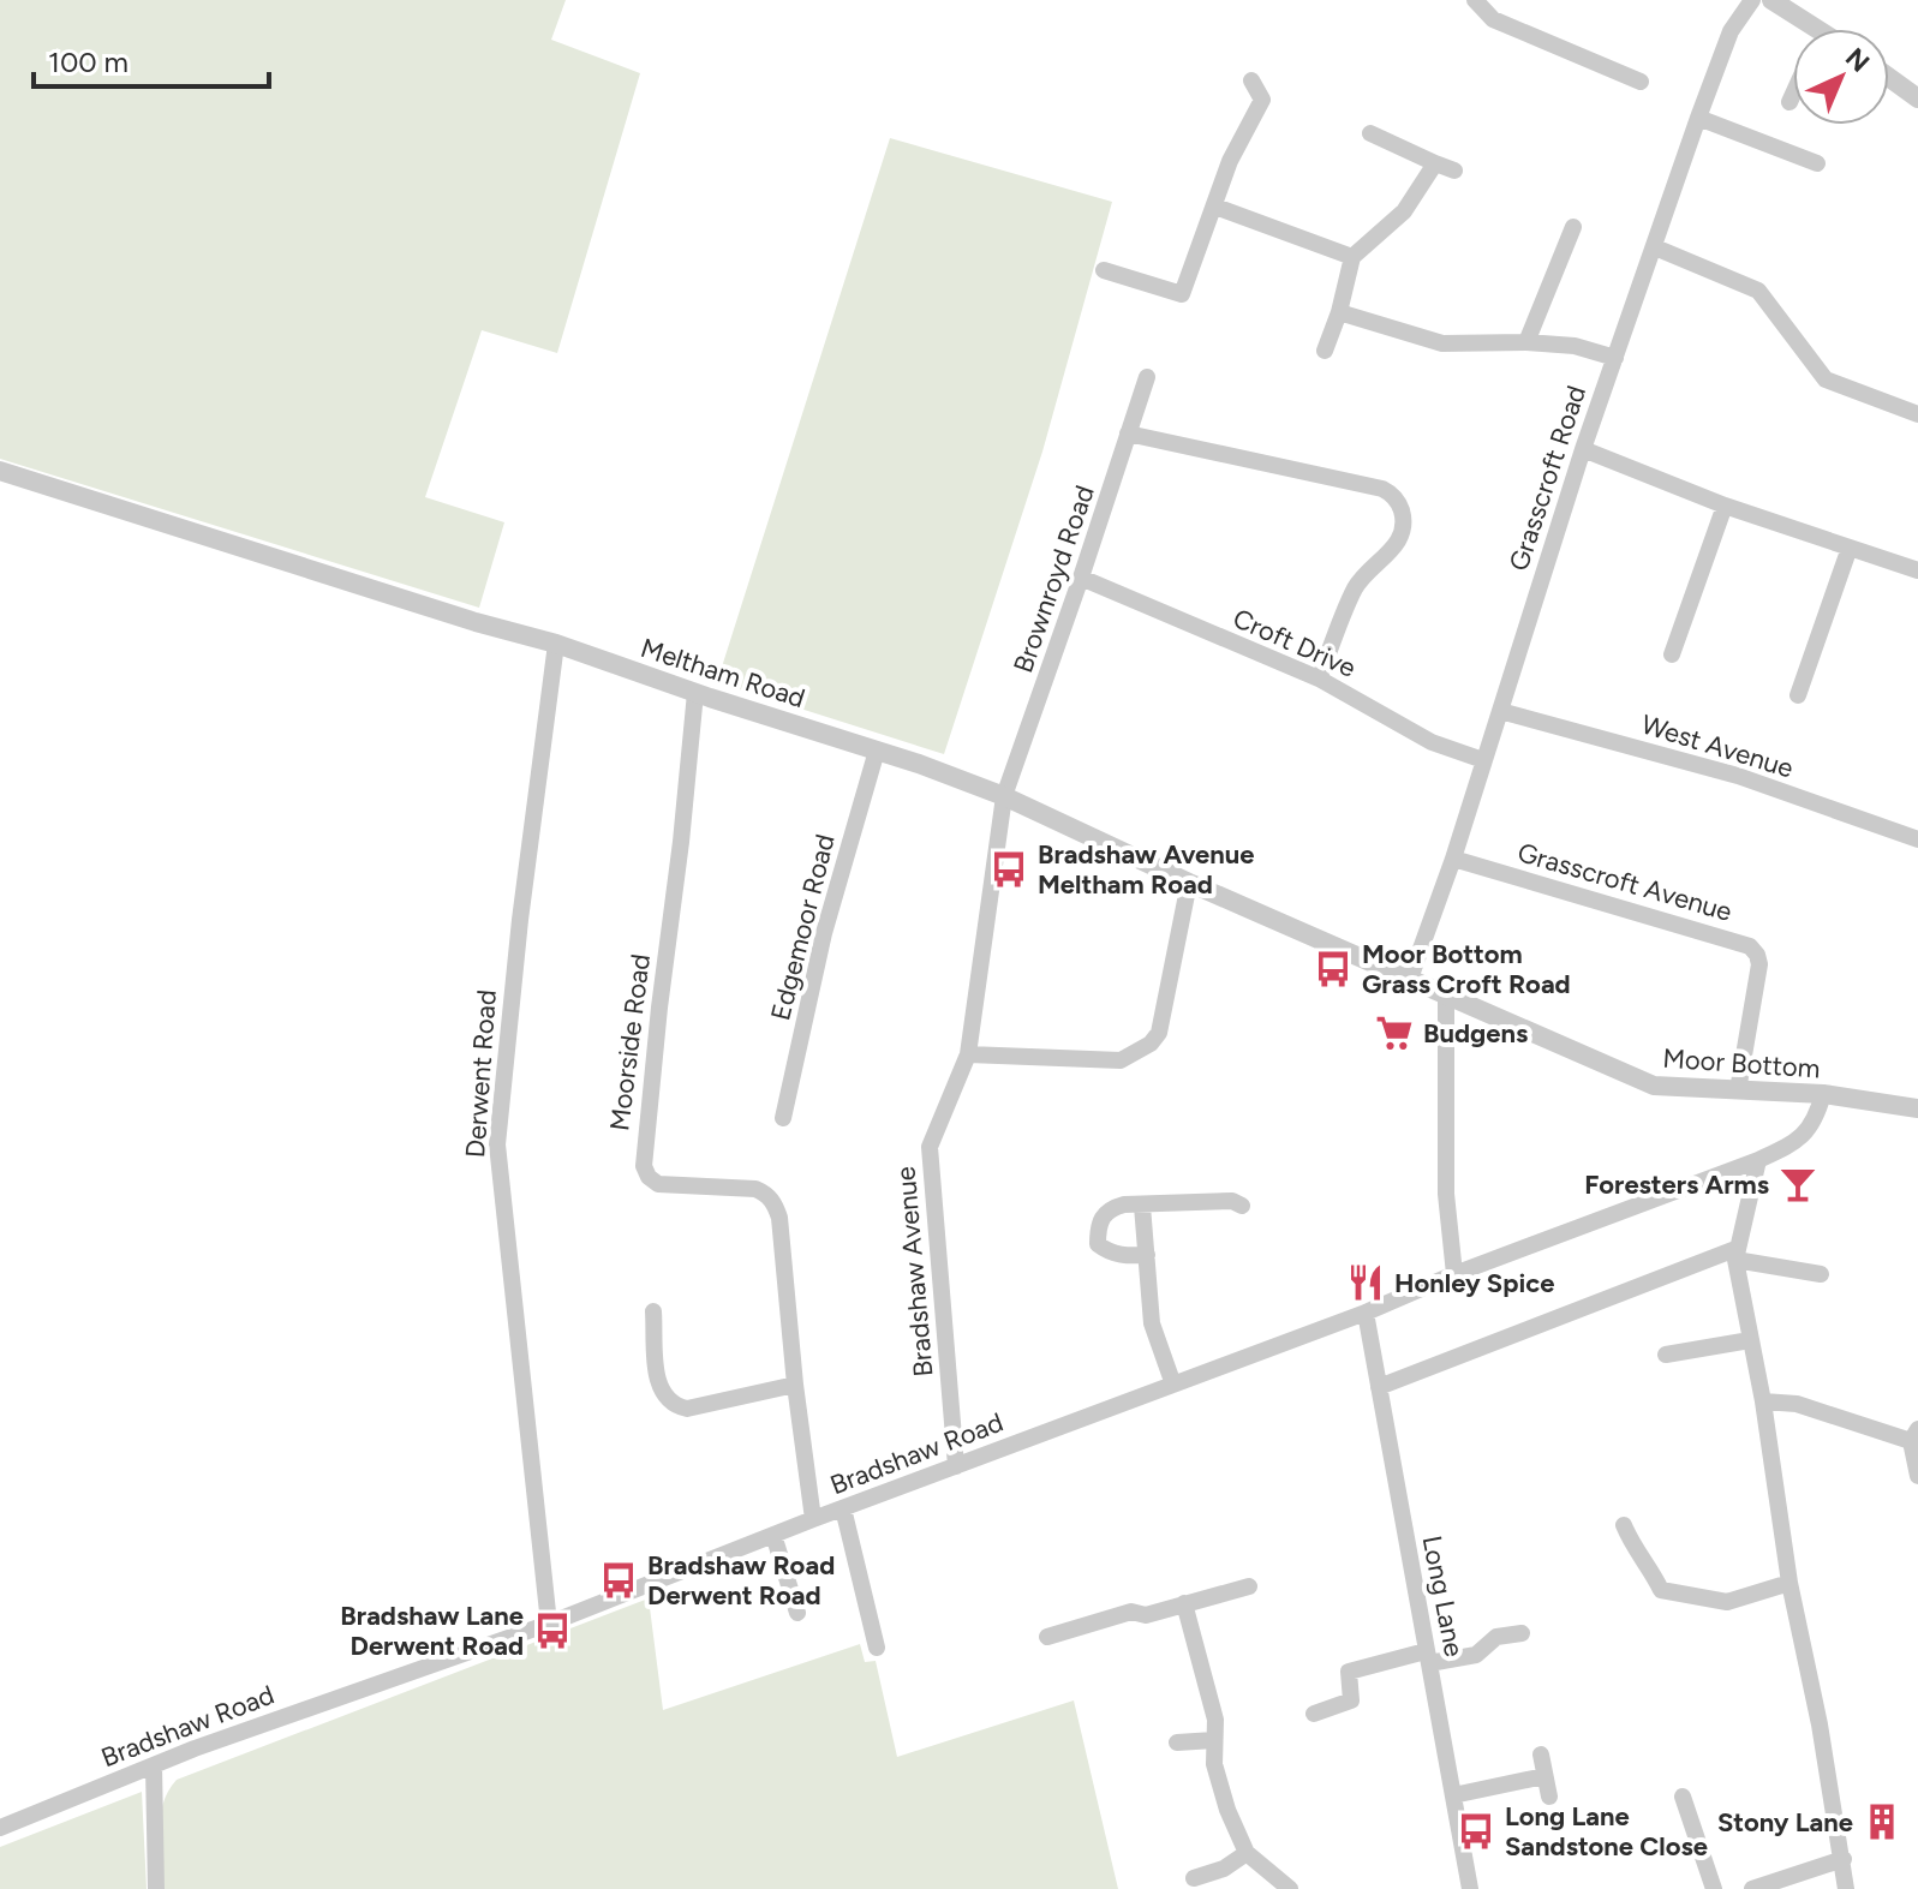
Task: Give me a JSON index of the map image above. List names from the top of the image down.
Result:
{
  "streets": {
    "street": [
      "Grasscroft Road",
      "Brownroyd Road",
      "Croft Drive",
      "Meltham Road",
      "West Avenue",
      "Grasscroft Avenue",
      "Edgemoor Road",
      "Moorside Road",
      "Moor Bottom",
      "Derwent Road",
      "Bradshaw Avenue",
      "Bradshaw Road",
      "Long Lane"
    ]
  },
  "crossings": [
    ["Grasscroft Road", "Croft Drive"],
    ["Grasscroft Road", "Meltham Road"],
    ["Grasscroft Road", "West Avenue"],
    ["Grasscroft Road", "Grasscroft Avenue"],
    ["Grasscroft Road", "Moor Bottom"],
    ["Brownroyd Road", "Croft Drive"],
    ["Brownroyd Road", "Meltham Road"],
    ["Brownroyd Road", "Bradshaw Avenue"],
    ["Meltham Road", "Edgemoor Road"],
    ["Meltham Road", "Moorside Road"],
    ["Meltham Road", "Moor Bottom"],
    ["Meltham Road", "Derwent Road"],
    ["Meltham Road", "Bradshaw Avenue"],
    ["Grasscroft Avenue", "Moor Bottom"],
    ["Moorside Road", "Bradshaw Road"],
    ["Moor Bottom", "Bradshaw Road"],
    ["Derwent Road", "Bradshaw Road"],
    ["Bradshaw Avenue", "Bradshaw Road"],
    ["Bradshaw Road", "Long Lane"]
  ],
  "places": {
    "bus stop": [
      "Bradshaw Avenue Meltham Road",
      "Moor Bottom Grass Croft Road",
      "Bradshaw Road Derwent Road",
      "Bradshaw Lane Derwent Road",
      "Long Lane Sandstone Close"
    ],
    "supermarket": ["Budgens"],
    "bar": ["Foresters Arms"],
    "restaurant": ["Honley Spice"],
    "building": ["Stony Lane"]
  },
  "scale_bar": "100 m",
  "north": "top right"
}
